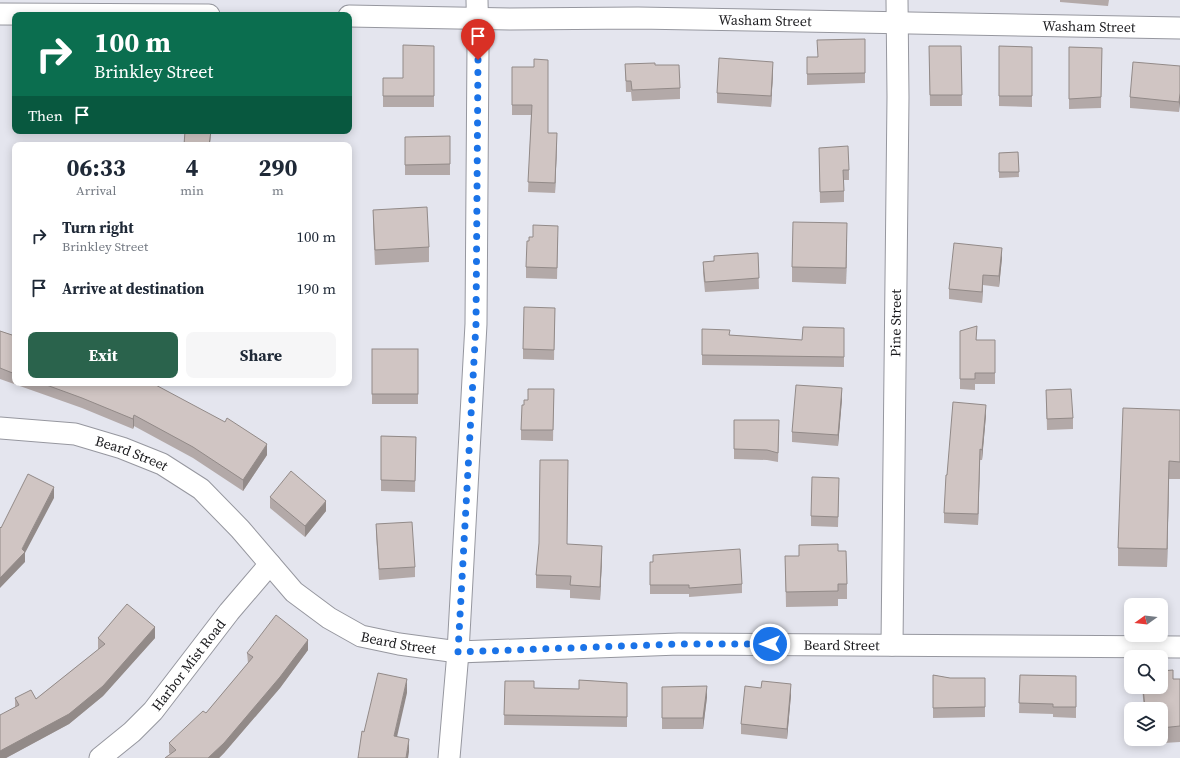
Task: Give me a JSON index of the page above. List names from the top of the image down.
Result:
{
  "streets": {
    "street": [
      "Washam Street",
      "Pine Street",
      "Beard Street",
      "Harbor Mist Road"
    ]
  },
  "crossings": [
    ["Washam Street", "Pine Street"],
    ["Pine Street", "Beard Street"],
    ["Beard Street", "Harbor Mist Road"]
  ],
  "north": "left",
  "page": {
    "turn": ["100 m", "Brinkley Street"],
    "then": "Then",
    "eta": [
      "06:33",
      "Arrival",
      "4",
      "min",
      "290",
      "m"
    ],
    "list": [
      {
        "name": "Turn right",
        "note": "Brinkley Street",
        "value": "100 m"
      },
      {
        "name": "Arrive at destination",
        "value": "190 m"
      }
    ],
    "buttons": ["Exit", "Share"]
  }
}
